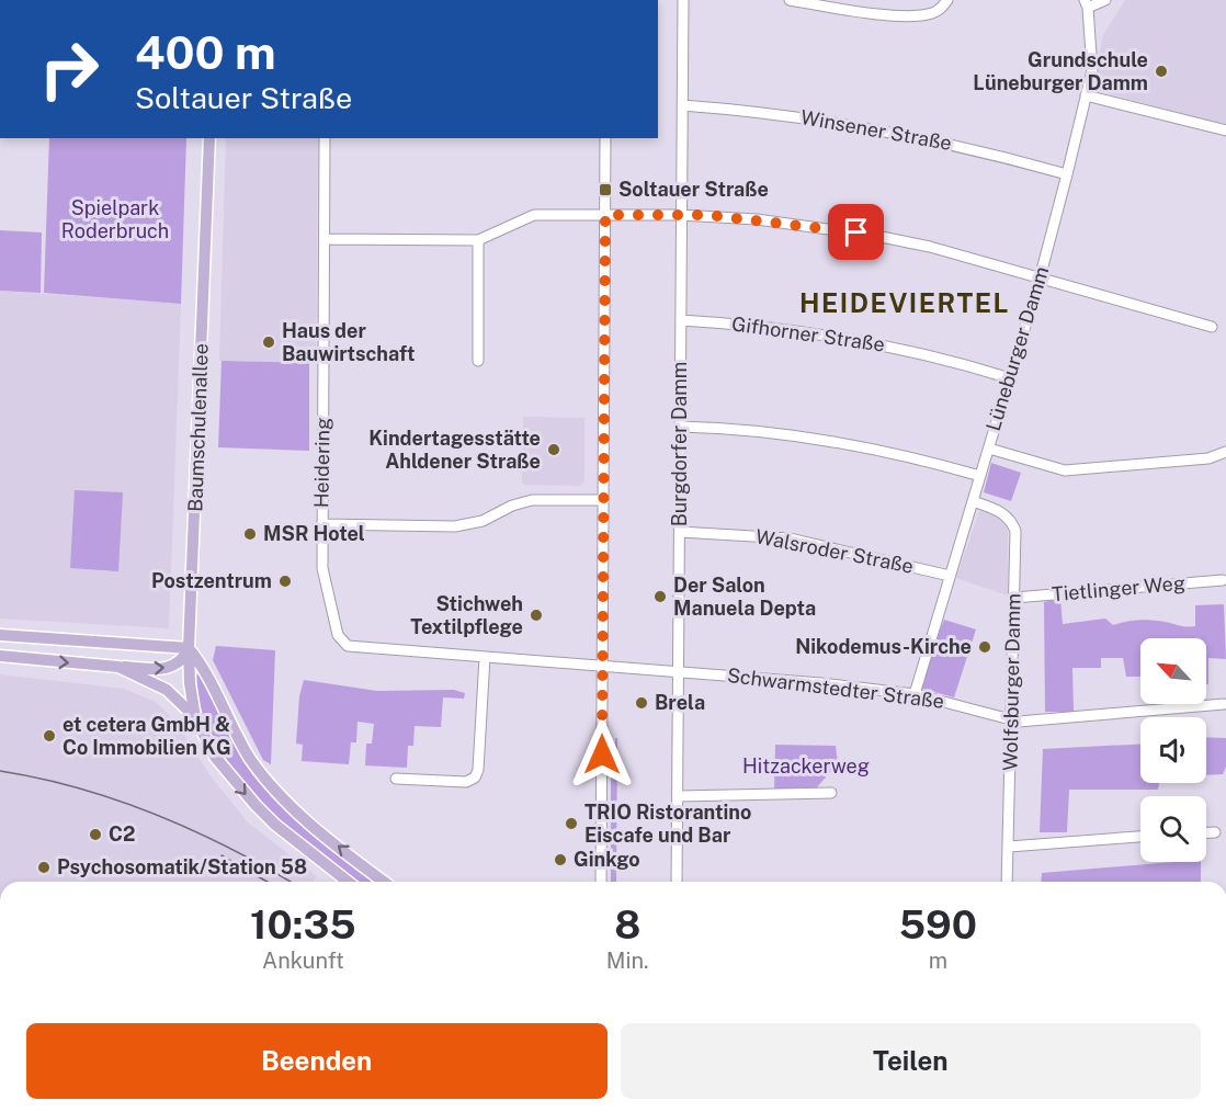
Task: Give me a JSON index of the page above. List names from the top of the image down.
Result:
{
  "streets": {
    "main road": ["Baumschulenallee"],
    "street": [
      "Winsener Straße",
      "Gifhorner Straße",
      "Lüneburger Damm",
      "Burgdorfer Damm",
      "Heidering",
      "Walsroder Straße",
      "Tietlinger Weg",
      "Wolfsburger Damm",
      "Schwarmstedter Straße"
    ]
  },
  "crossings": [
    ["Winsener Straße", "Lüneburger Damm"],
    ["Winsener Straße", "Burgdorfer Damm"],
    ["Gifhorner Straße", "Lüneburger Damm"],
    ["Gifhorner Straße", "Burgdorfer Damm"],
    ["Lüneburger Damm", "Walsroder Straße"],
    ["Lüneburger Damm", "Wolfsburger Damm"],
    ["Lüneburger Damm", "Schwarmstedter Straße"],
    ["Burgdorfer Damm", "Walsroder Straße"],
    ["Burgdorfer Damm", "Schwarmstedter Straße"],
    ["Heidering", "Schwarmstedter Straße"],
    ["Tietlinger Weg", "Wolfsburger Damm"],
    ["Wolfsburger Damm", "Schwarmstedter Straße"]
  ],
  "districts": ["HEIDEVIERTEL"],
  "parks": ["Spielpark Roderbruch", "Hitzackerweg"],
  "places": {
    "other": [
      "Grundschule Lüneburger Damm",
      "Haus der Bauwirtschaft",
      "Kindertagesstätte Ahldener Straße",
      "MSR Hotel",
      "Postzentrum",
      "Der Salon Manuela Depta",
      "Stichweh Textilpflege",
      "Nikodemus-Kirche",
      "Brela",
      "et cetera GmbH & Co Immobilien KG",
      "TRIO Ristorantino Eiscafe und Bar",
      "C2",
      "Ginkgo",
      "Psychosomatik/Station 58"
    ],
    "transit": ["Soltauer Straße"]
  },
  "north": "top left",
  "page": {
    "turn": ["400 m", "Soltauer Straße"],
    "eta": [
      "10:35",
      "Ankunft",
      "8",
      "Min.",
      "590",
      "m"
    ],
    "buttons": ["Beenden", "Teilen"]
  }
}
